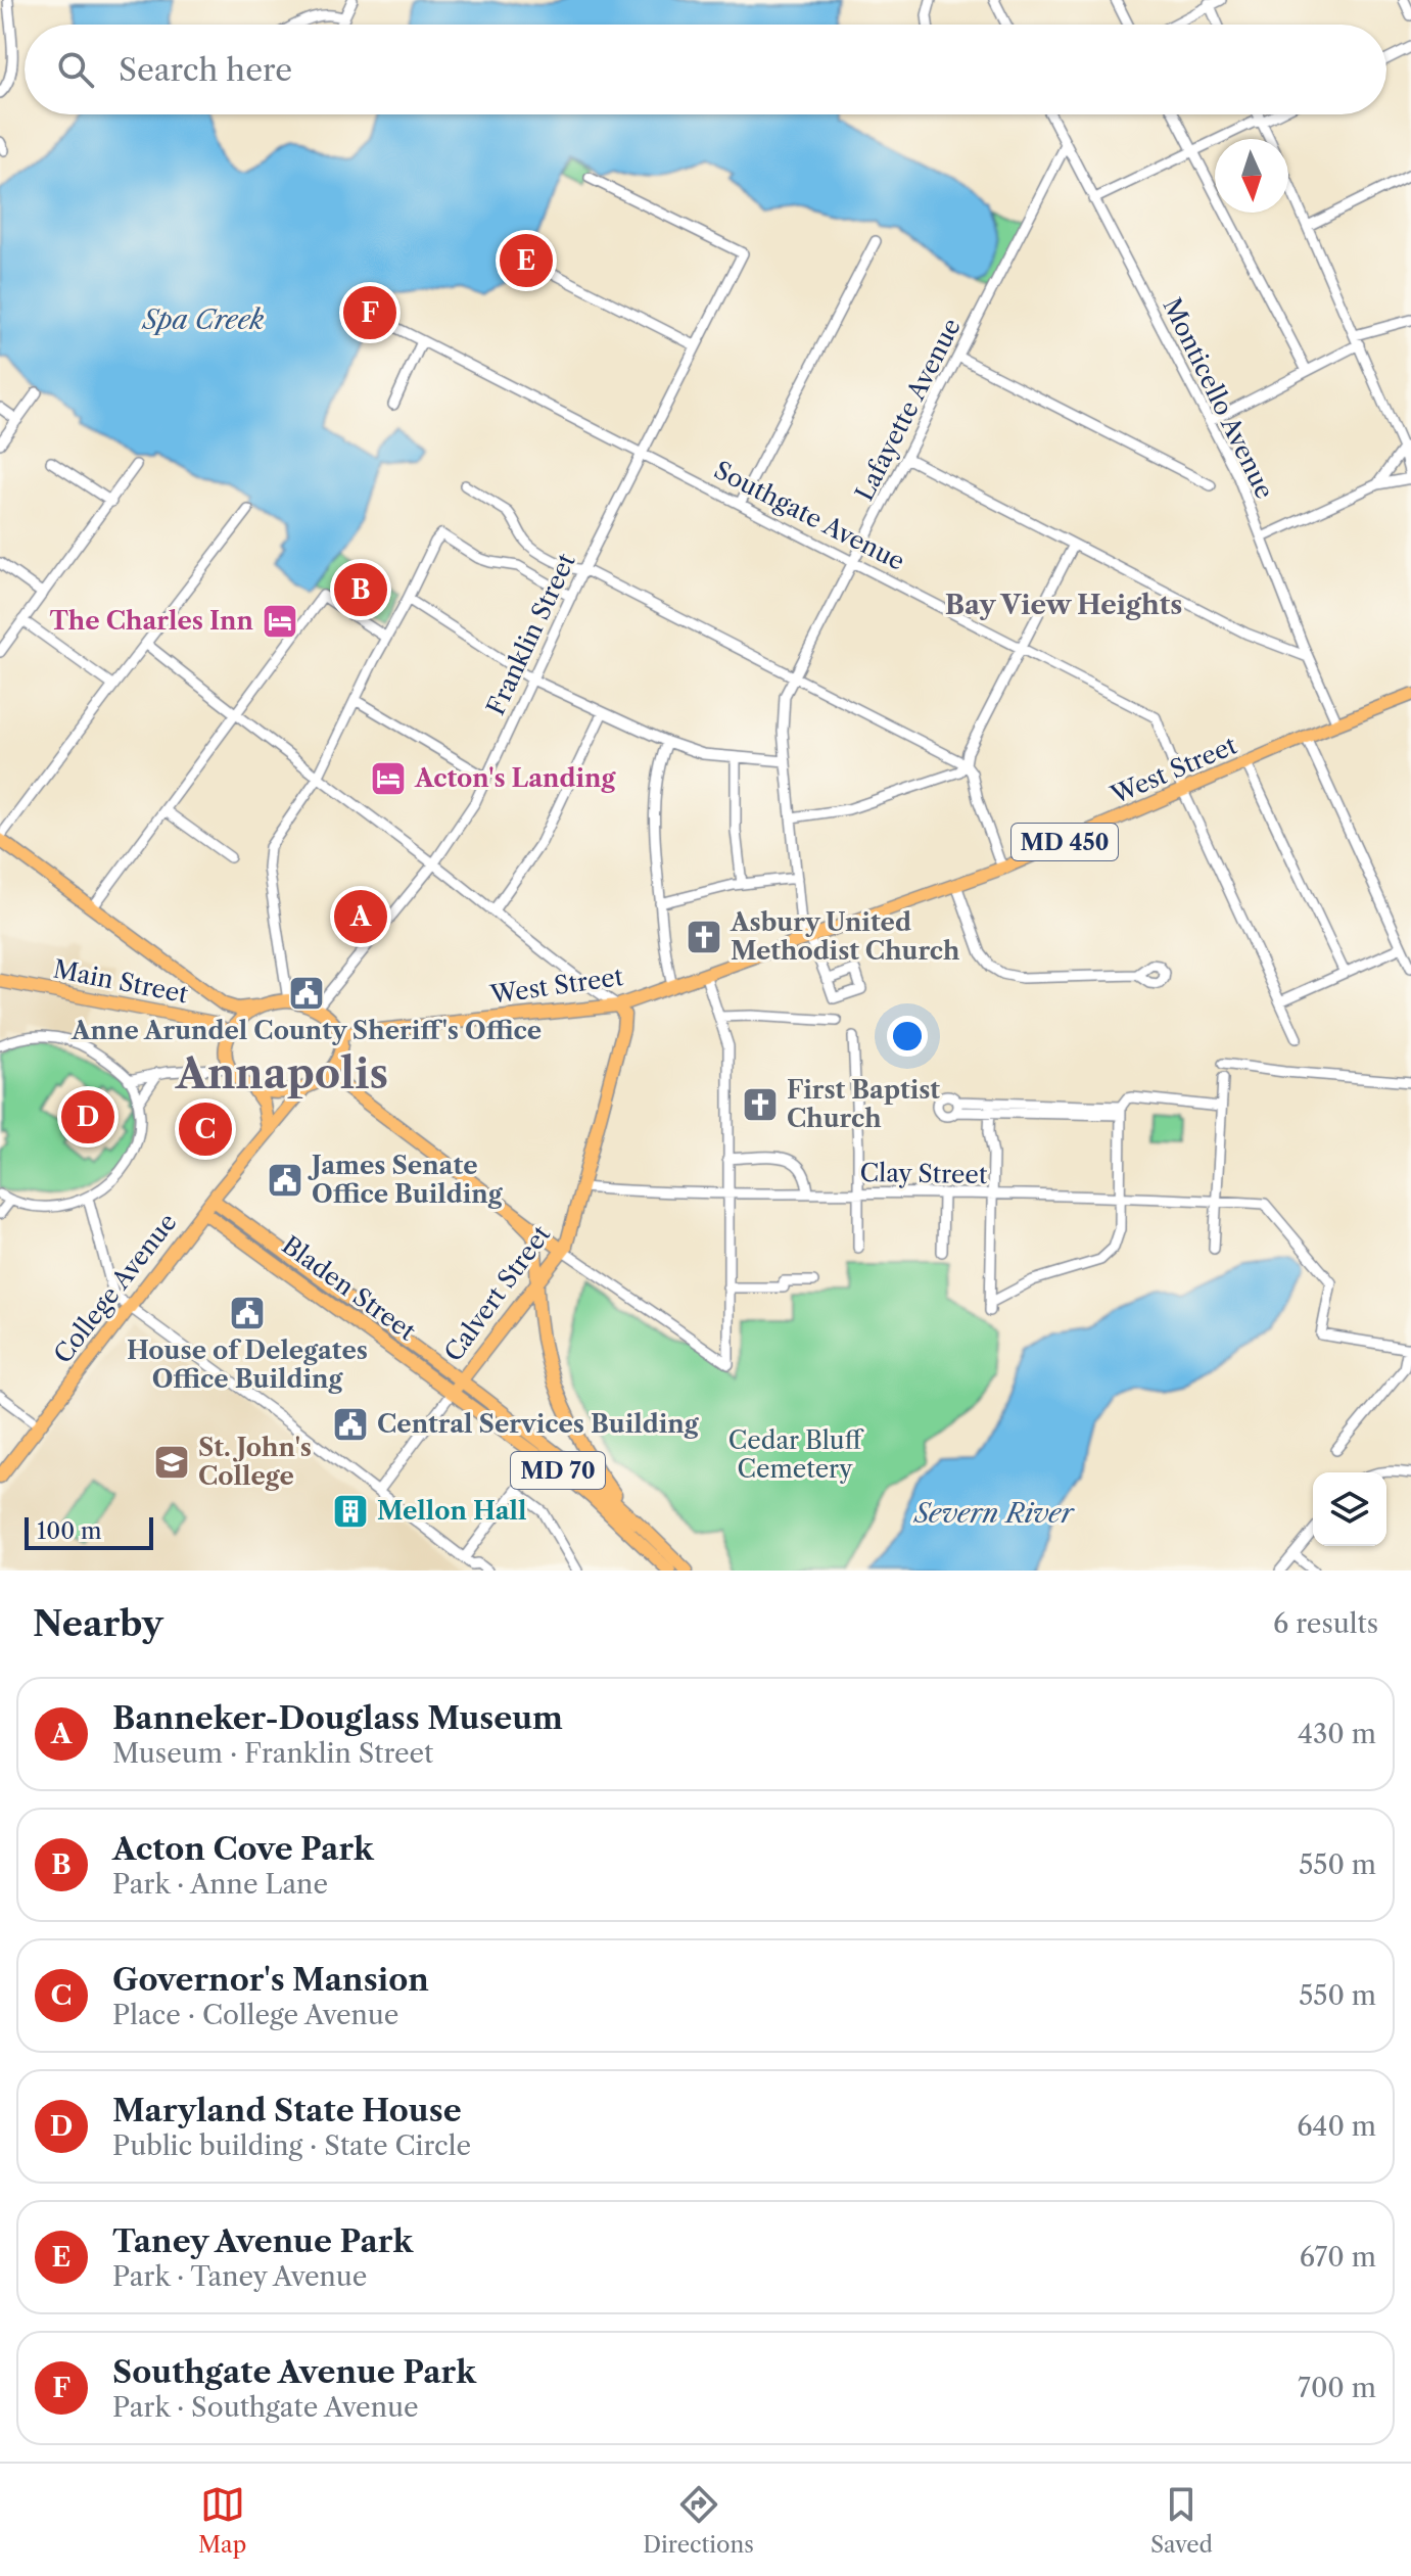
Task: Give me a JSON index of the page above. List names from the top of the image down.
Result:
{
  "streets": {
    "main road": [
      "West Street",
      "MD 450",
      "Main Street",
      "College Avenue",
      "Bladen Street",
      "Calvert Street",
      "MD 70"
    ],
    "street": [
      "Monticello Avenue",
      "Lafayette Avenue",
      "Southgate Avenue",
      "Franklin Street",
      "Clay Street"
    ]
  },
  "crossings": [
    ["Monticello Avenue", "Lafayette Avenue"],
    ["Monticello Avenue", "West Street"],
    ["Lafayette Avenue", "Southgate Avenue"],
    ["Lafayette Avenue", "West Street"],
    ["Southgate Avenue", "Franklin Street"],
    ["Southgate Avenue", "West Street"],
    ["Franklin Street", "West Street"],
    ["Franklin Street", "Main Street"],
    ["Franklin Street", "College Avenue"],
    ["West Street", "Main Street"],
    ["West Street", "College Avenue"],
    ["West Street", "Calvert Street"],
    ["Main Street", "College Avenue"],
    ["Clay Street", "Calvert Street"],
    ["College Avenue", "Bladen Street"],
    ["Bladen Street", "Calvert Street"],
    ["Bladen Street", "MD 70"]
  ],
  "districts": ["Bay View Heights", "Annapolis"],
  "water": ["Spa Creek", "Severn River"],
  "parks": ["Cedar Bluff Cemetery"],
  "places": {
    "hotel": ["The Charles Inn", "Acton's Landing"],
    "church": ["Asbury United Methodist Church", "First Baptist Church"],
    "public building": [
      "Anne Arundel County Sheriff's Office",
      "James Senate Office Building",
      "House of Delegates Office Building",
      "Central Services Building"
    ],
    "school or university": ["St. John's College"],
    "building": ["Mellon Hall"]
  },
  "scale_bar": "100 m",
  "north": "bottom",
  "page": {
    "search": "Search here",
    "pins": [
      "E",
      "F",
      "B",
      "A",
      "D",
      "C"
    ],
    "scale": "100 m",
    "heading": ["Nearby", "6 results"],
    "list": [
      {
        "mark": "A",
        "name": "Banneker-Douglass Museum",
        "note": "Museum · Franklin Street",
        "value": "430 m"
      },
      {
        "mark": "B",
        "name": "Acton Cove Park",
        "note": "Park · Anne Lane",
        "value": "550 m"
      },
      {
        "mark": "C",
        "name": "Governor's Mansion",
        "note": "Place · College Avenue",
        "value": "550 m"
      },
      {
        "mark": "D",
        "name": "Maryland State House",
        "note": "Public building · State Circle",
        "value": "640 m"
      },
      {
        "mark": "E",
        "name": "Taney Avenue Park",
        "note": "Park · Taney Avenue",
        "value": "670 m"
      },
      {
        "mark": "F",
        "name": "Southgate Avenue Park",
        "note": "Park · Southgate Avenue",
        "value": "700 m"
      }
    ],
    "nav": ["Map", "Directions", "Saved"]
  }
}
